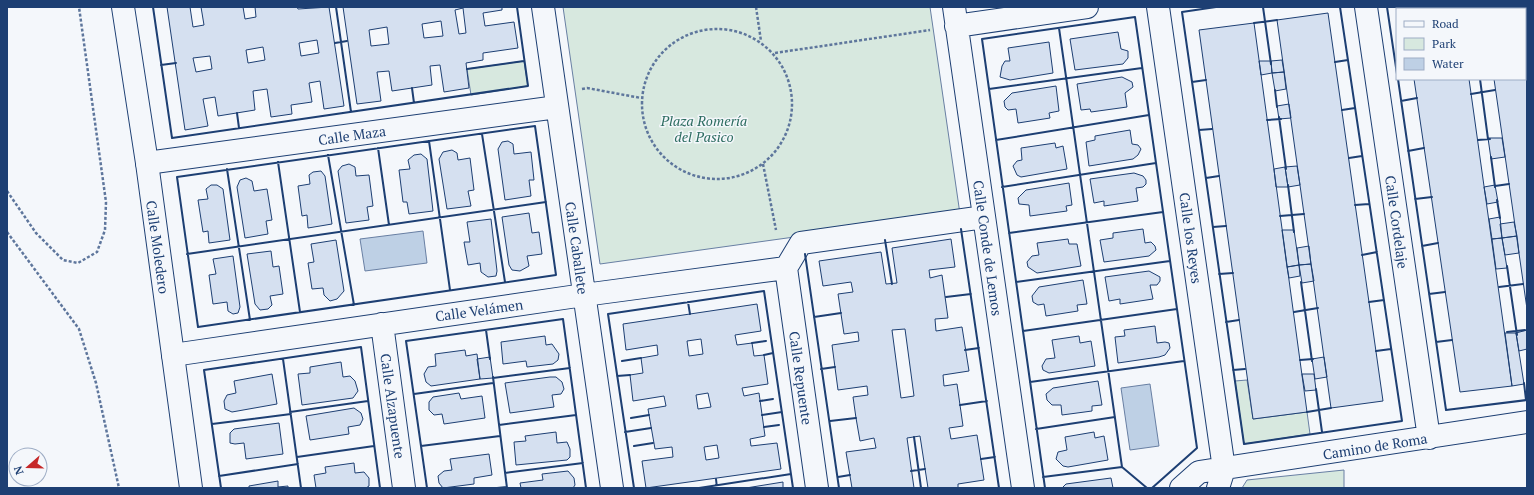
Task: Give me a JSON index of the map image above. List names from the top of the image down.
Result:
{
  "streets": {
    "street": [
      "Calle Maza",
      "Calle Cordelaje",
      "Calle los Reyes",
      "Calle Moledero",
      "Calle Caballete",
      "Calle Conde de Lemos",
      "Calle Velámen",
      "Calle Repuente",
      "Calle Alzapuente",
      "Camino de Roma"
    ]
  },
  "crossings": [
    ["Calle Maza", "Calle Moledero"],
    ["Calle Maza", "Calle Caballete"],
    ["Calle Cordelaje", "Camino de Roma"],
    ["Calle los Reyes", "Camino de Roma"],
    ["Calle Moledero", "Calle Velámen"],
    ["Calle Caballete", "Calle Velámen"],
    ["Calle Velámen", "Calle Repuente"],
    ["Calle Velámen", "Calle Alzapuente"]
  ],
  "parks": ["Plaza Romería del Pasico"],
  "legend": ["Road", "Park", "Water"],
  "north": "left"
}
